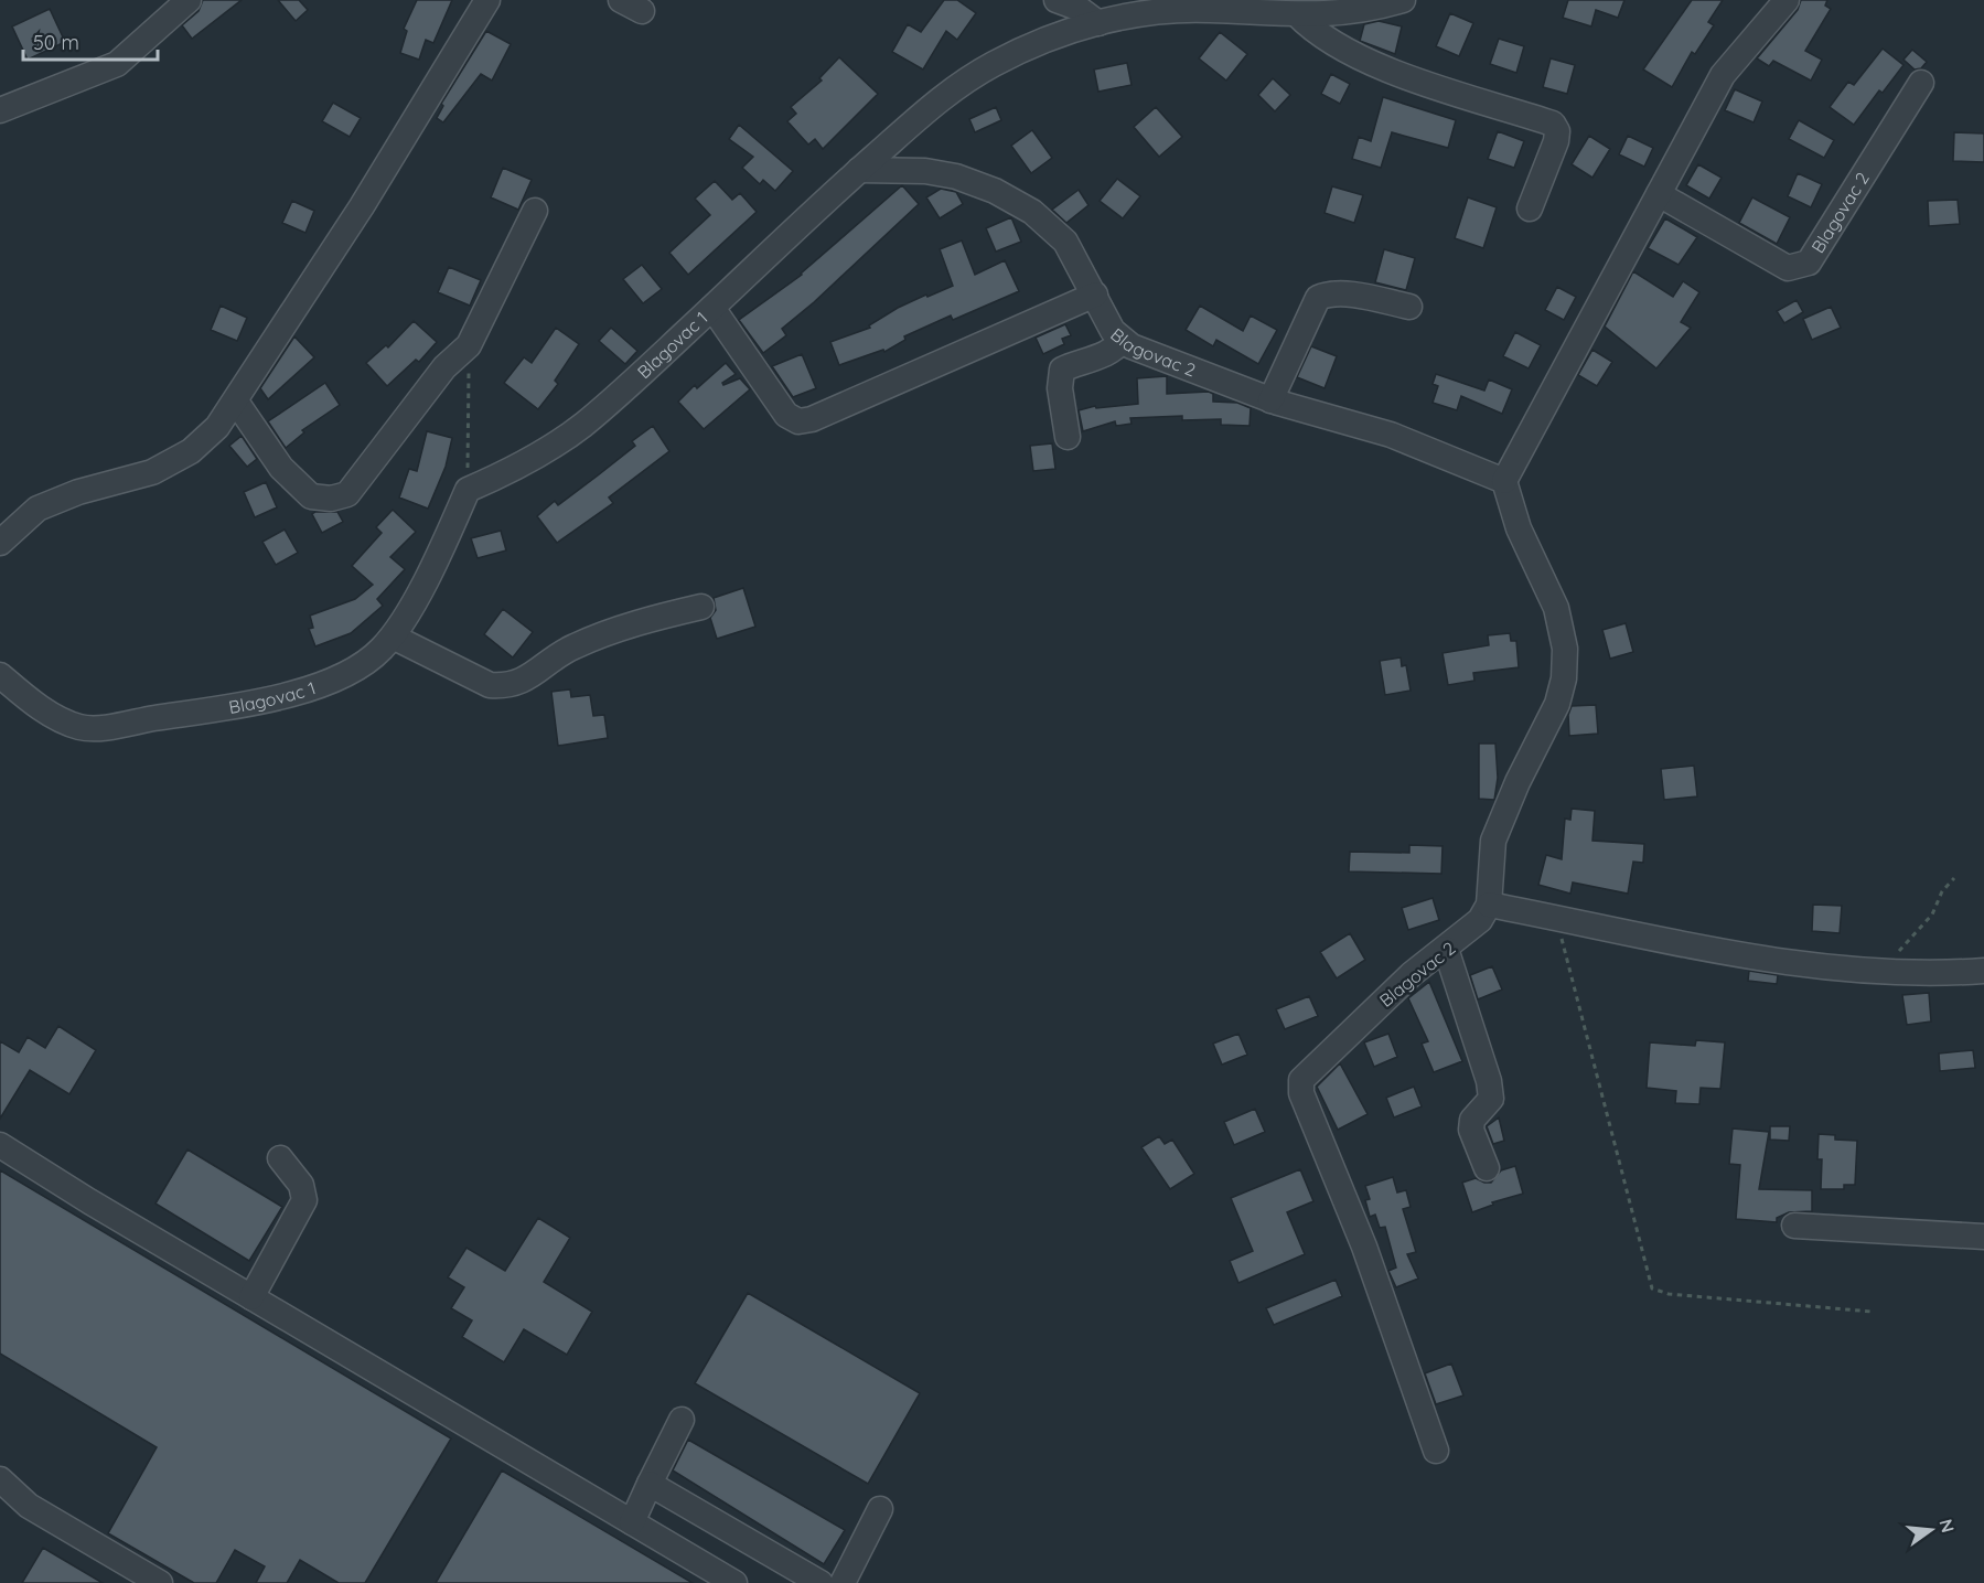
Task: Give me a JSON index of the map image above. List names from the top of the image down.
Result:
{
  "streets": {
    "street": ["Blagovac 2", "Blagovac 1"]
  },
  "crossings": [
    ["Blagovac 2", "Blagovac 1"]
  ],
  "scale_bar": "50 m",
  "north": "right"
}
